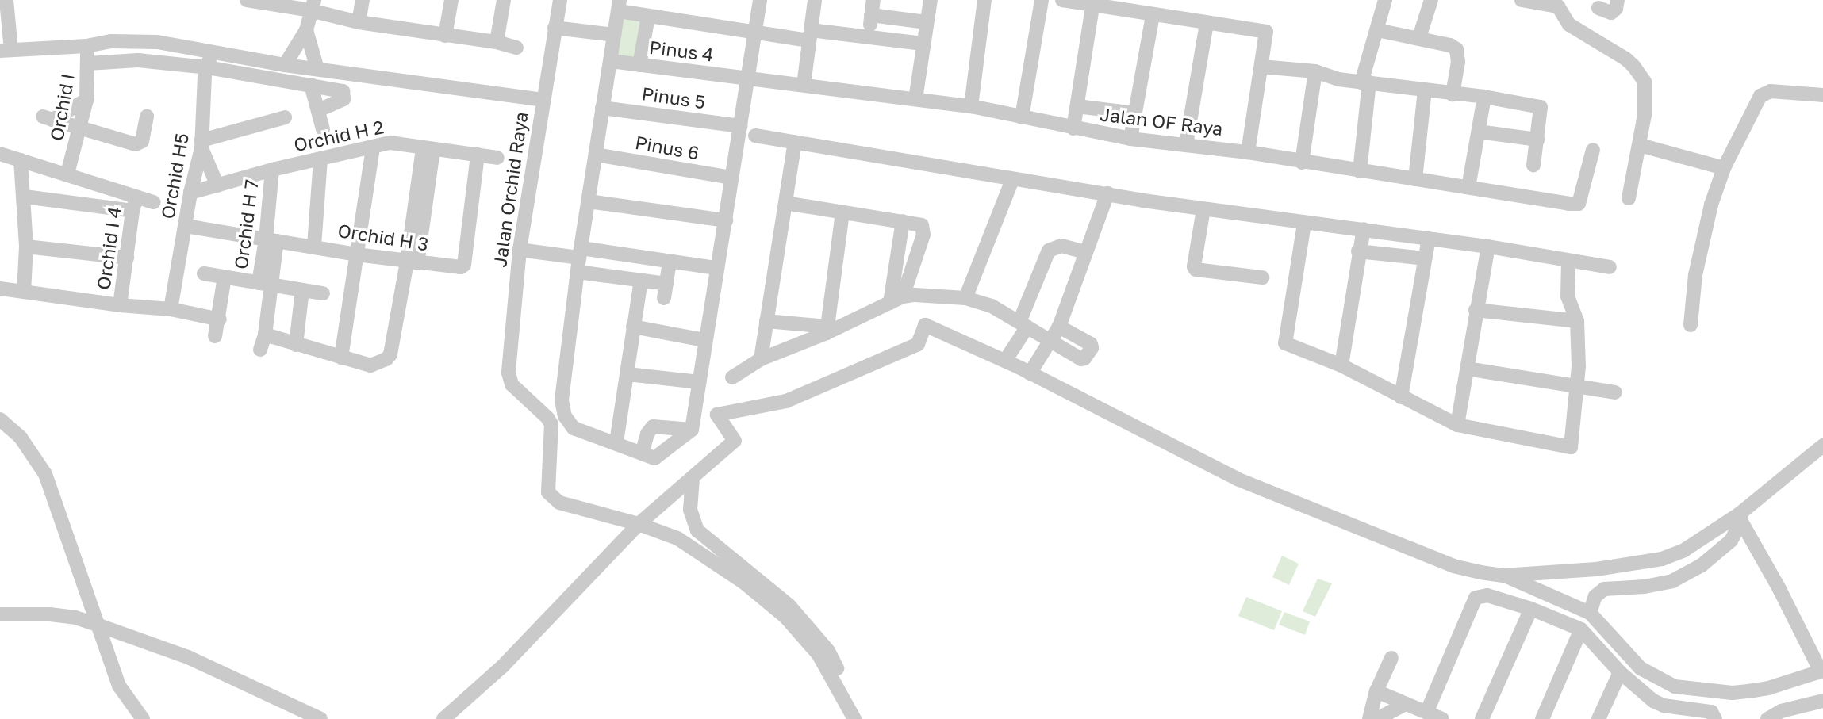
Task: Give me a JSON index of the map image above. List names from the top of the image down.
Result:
{
  "streets": {
    "street": [
      "Pinus 4",
      "Pinus 5",
      "Orchid I",
      "Jalan OF Raya",
      "Orchid H 2",
      "Pinus 6",
      "Orchid H5",
      "Jalan Orchid Raya",
      "Orchid H 7",
      "Orchid H 3",
      "Orchid I 4"
    ]
  },
  "crossings": [
    ["Pinus 4", "Jalan OF Raya"],
    ["Orchid H 2", "Orchid H5"],
    ["Orchid H 2", "Orchid H 7"],
    ["Orchid H 2", "Orchid H 3"],
    ["Orchid H5", "Orchid H 3"],
    ["Orchid H 7", "Orchid H 3"]
  ]
}
